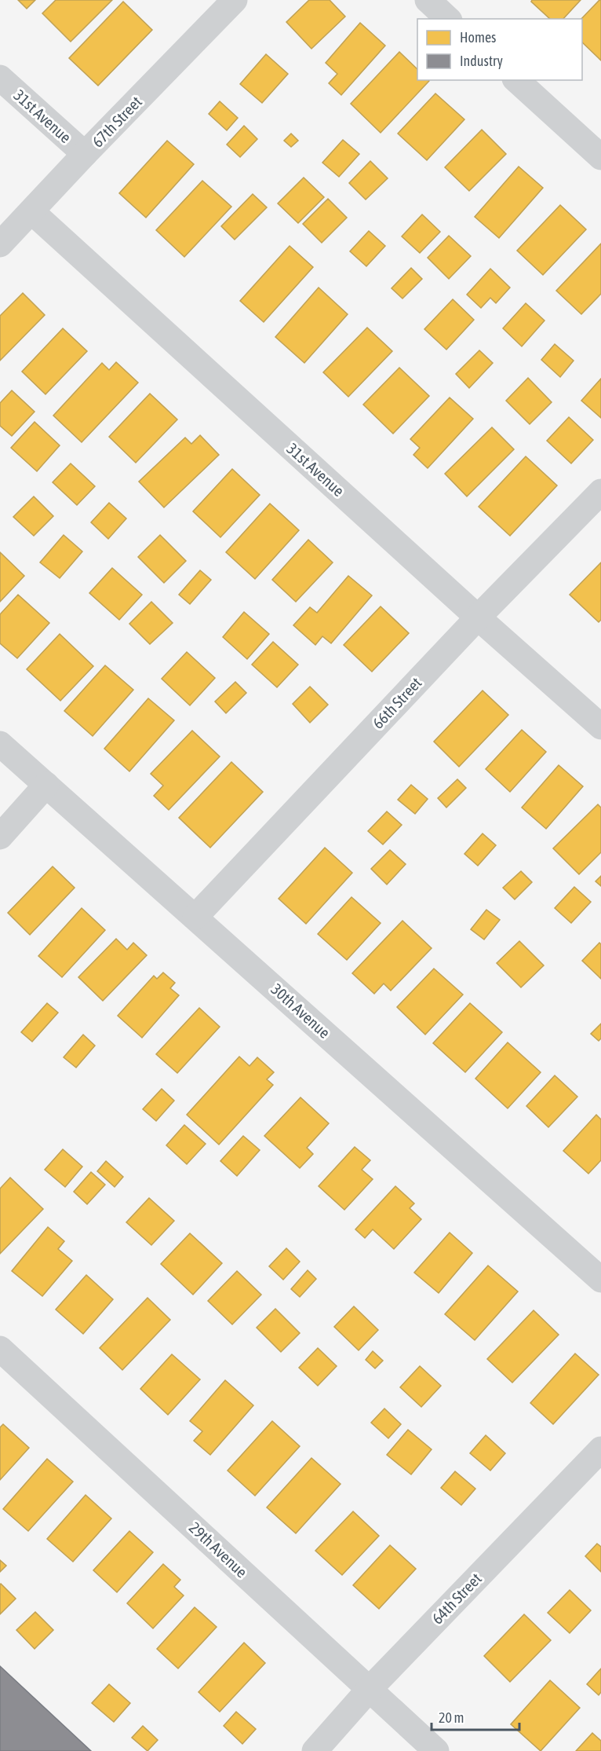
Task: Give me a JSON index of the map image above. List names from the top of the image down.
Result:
{
  "streets": {
    "street": [
      "31st Avenue",
      "67th Street",
      "66th Street",
      "30th Avenue",
      "29th Avenue",
      "64th Street"
    ]
  },
  "crossings": [
    ["31st Avenue", "67th Street"],
    ["31st Avenue", "66th Street"],
    ["66th Street", "30th Avenue"],
    ["29th Avenue", "64th Street"]
  ],
  "legend": ["Homes", "Industry"],
  "scale_bar": "20 m"
}
